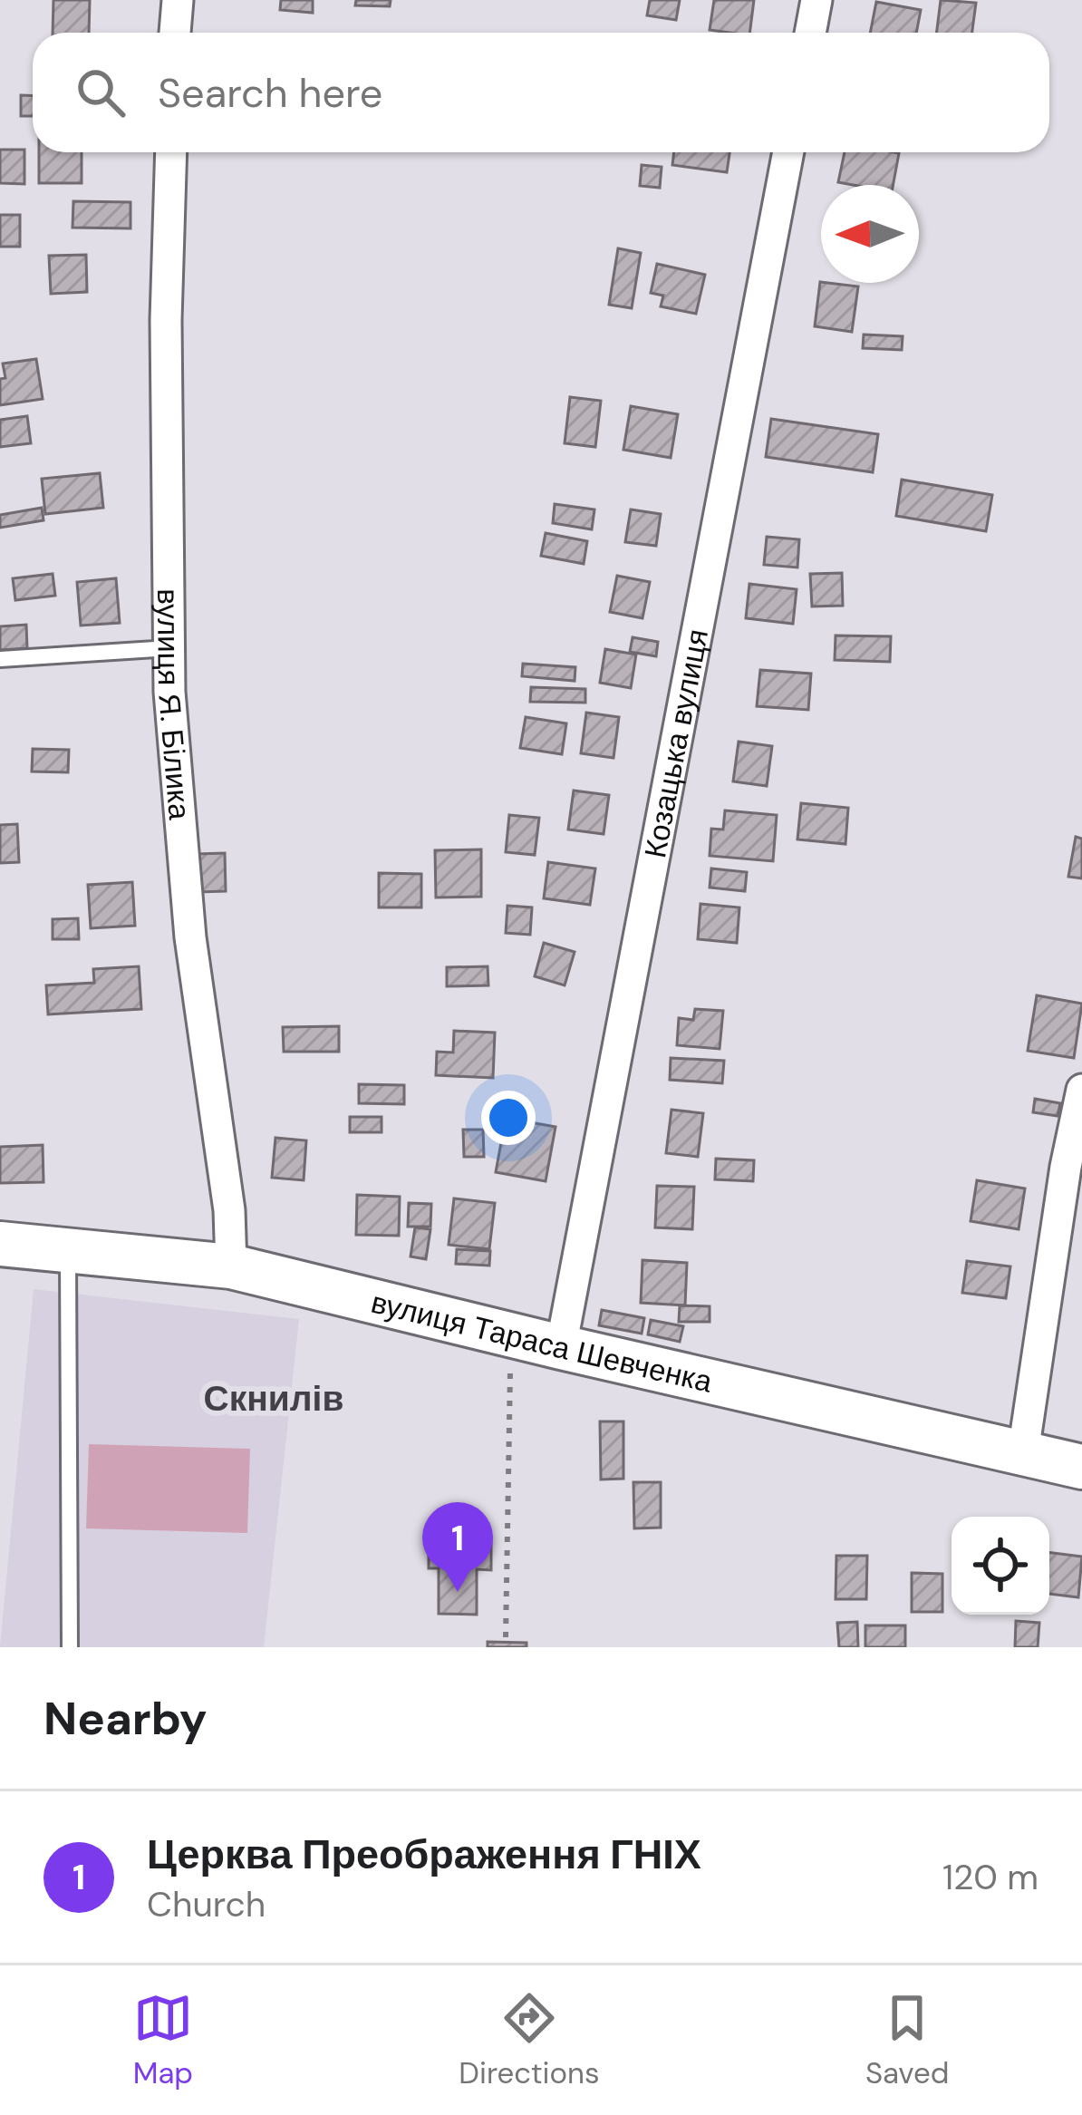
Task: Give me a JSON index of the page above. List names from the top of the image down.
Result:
{
  "streets": {
    "street": ["вулиця Я. Білика", "Козацька вулиця", "вулиця Тараса Шевченка"]
  },
  "crossings": [
    ["вулиця Я. Білика", "вулиця Тараса Шевченка"],
    ["Козацька вулиця", "вулиця Тараса Шевченка"]
  ],
  "districts": ["Скнилів"],
  "north": "left",
  "page": {
    "search": "Search here",
    "pins": "1",
    "heading": "Nearby",
    "list": [
      {
        "mark": "1",
        "name": "Церква Преображення ГНІХ",
        "note": "Church",
        "value": "120 m"
      }
    ],
    "nav": ["Map", "Directions", "Saved"]
  }
}
